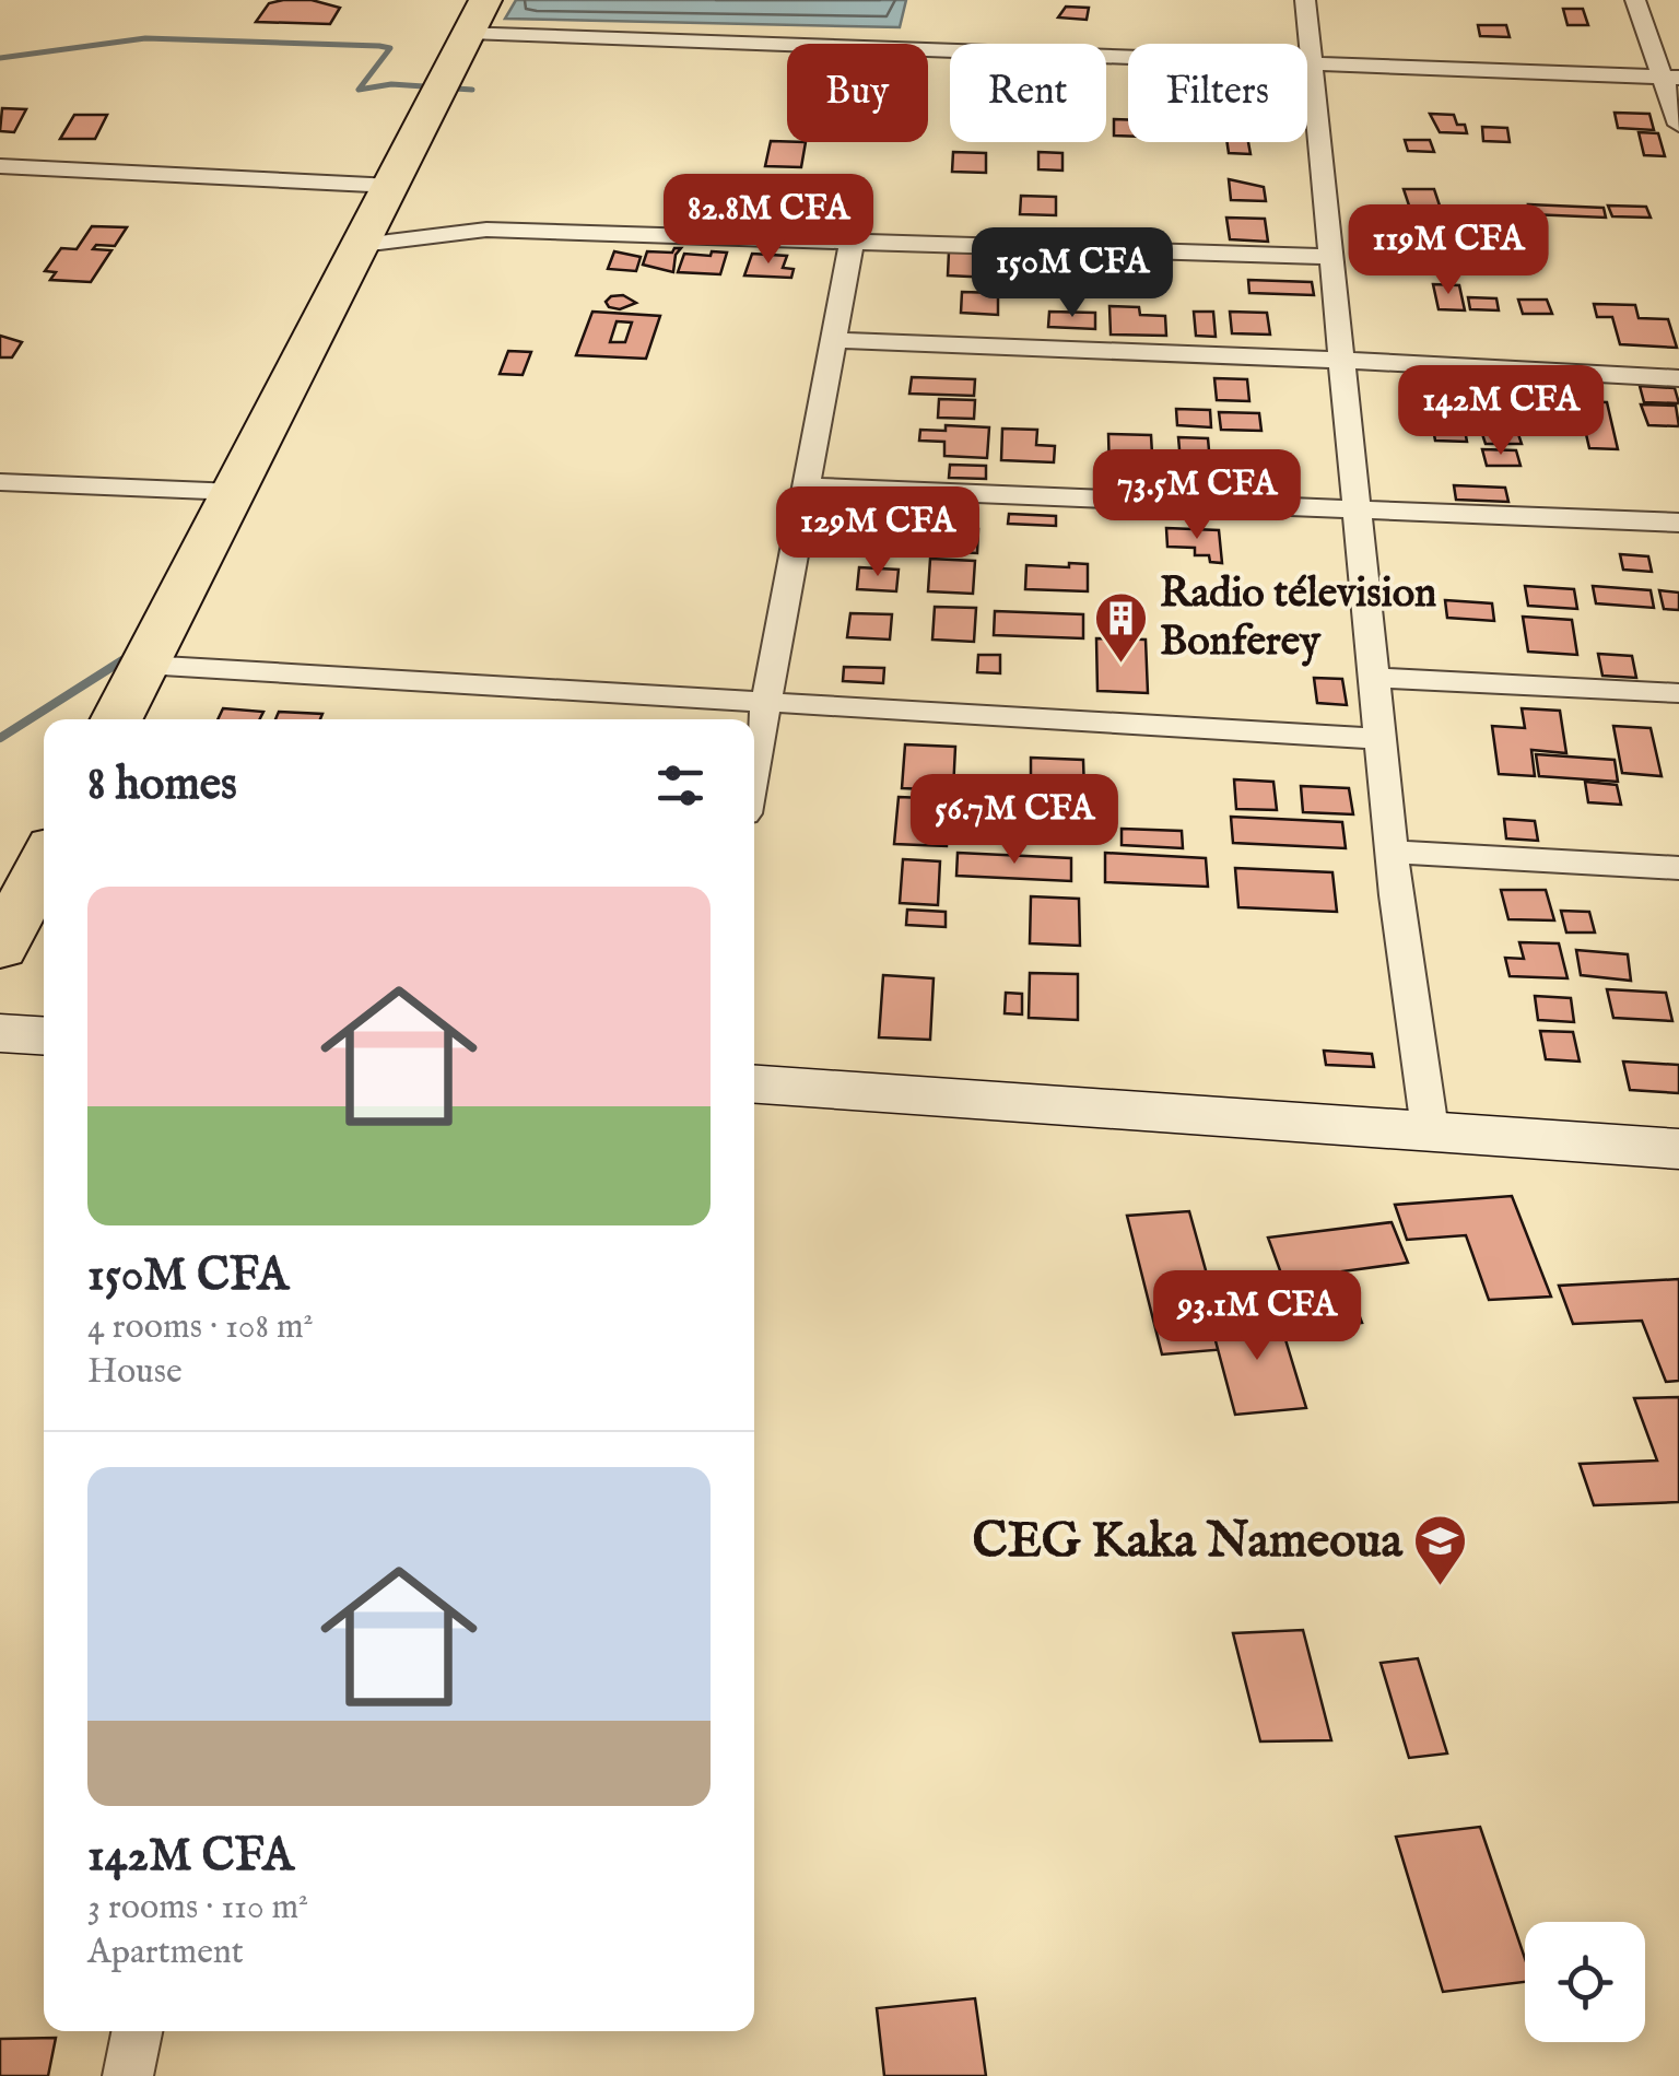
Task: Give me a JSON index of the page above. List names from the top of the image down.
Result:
{
  "places": {
    "building": ["Radio télevision Bonferey"],
    "school or university": ["CEG Kaka Nameoua"]
  },
  "page": {
    "chip": ["Buy", "Rent", "Filters"],
    "price": [
      "82.8M CFA",
      "119M CFA",
      "150M CFA",
      "142M CFA",
      "73.5M CFA",
      "129M CFA",
      "56.7M CFA",
      "93.1M CFA"
    ],
    "heading": "8 homes",
    "list": [
      {
        "name": "150M CFA",
        "note": "4 rooms · 108 m² · House"
      },
      {
        "name": "142M CFA",
        "note": "3 rooms · 110 m² · Apartment"
      }
    ]
  }
}
